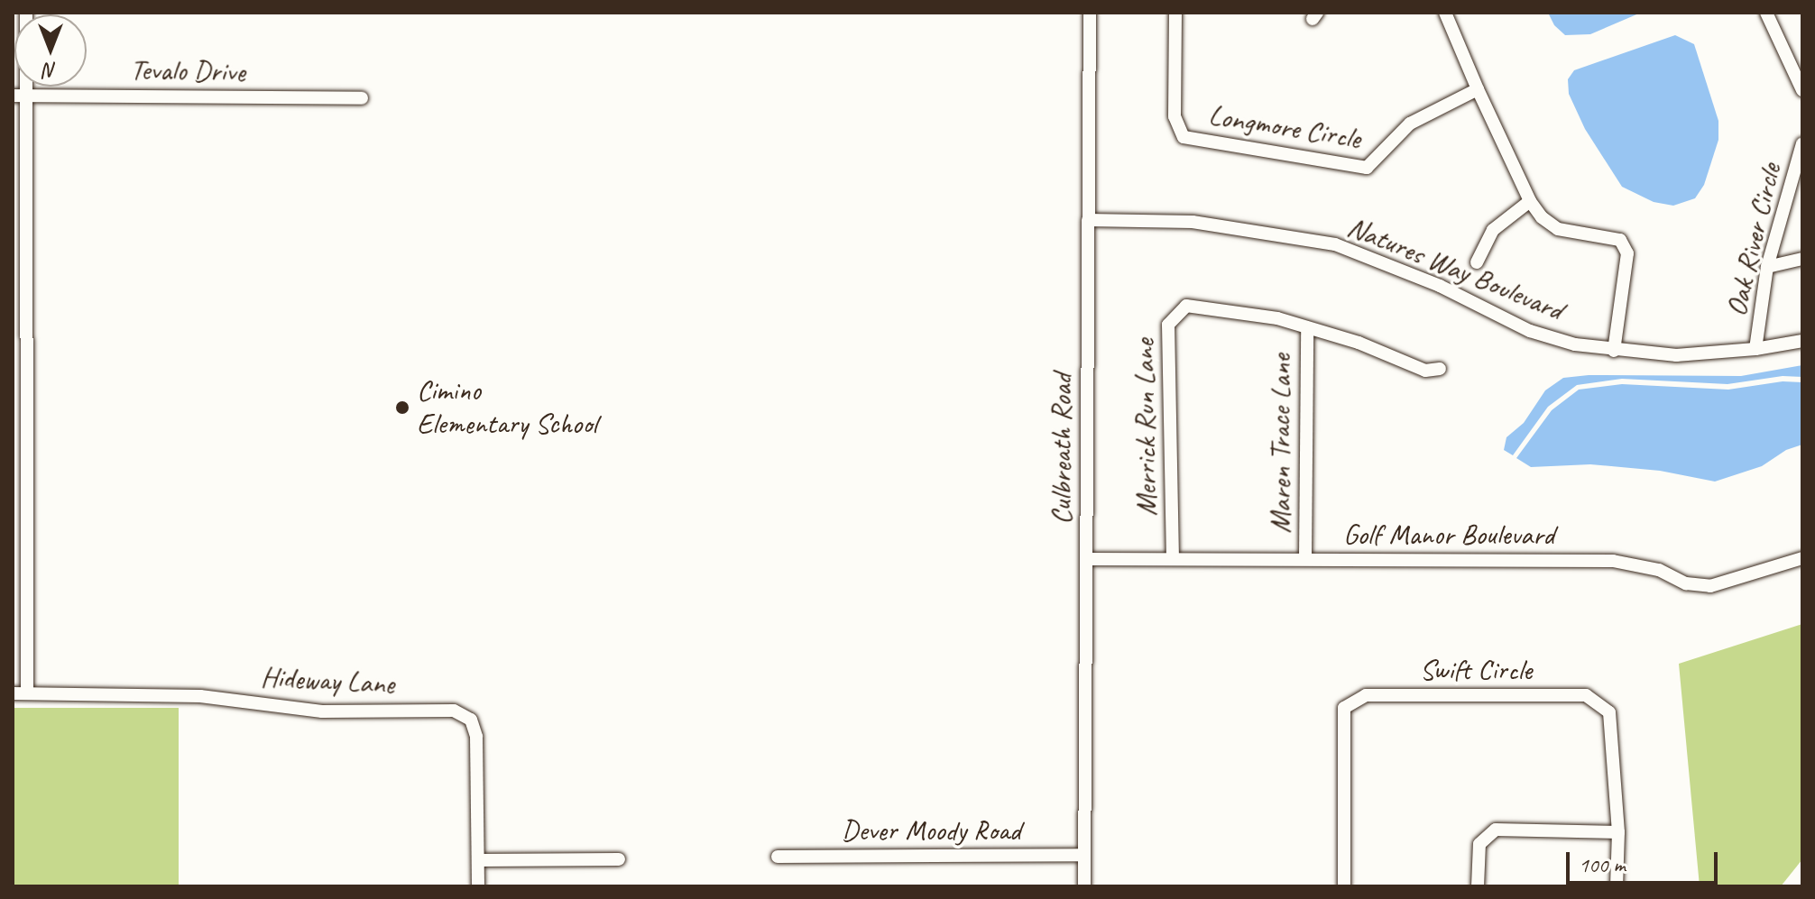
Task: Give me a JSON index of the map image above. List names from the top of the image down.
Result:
{
  "streets": {
    "street": [
      "Tevalo Drive",
      "Longmore Circle",
      "Oak River Circle",
      "Natures Way Boulevard",
      "Merrick Run Lane",
      "Maren Trace Lane",
      "Culbreath Road",
      "Golf Manor Boulevard",
      "Swift Circle",
      "Hideway Lane",
      "Dever Moody Road"
    ]
  },
  "crossings": [
    ["Oak River Circle", "Natures Way Boulevard"],
    ["Natures Way Boulevard", "Culbreath Road"],
    ["Merrick Run Lane", "Maren Trace Lane"],
    ["Merrick Run Lane", "Golf Manor Boulevard"],
    ["Maren Trace Lane", "Golf Manor Boulevard"],
    ["Culbreath Road", "Golf Manor Boulevard"],
    ["Culbreath Road", "Dever Moody Road"]
  ],
  "places": ["Cimino Elementary School"],
  "scale_bar": "100 m",
  "north": "bottom"
}
